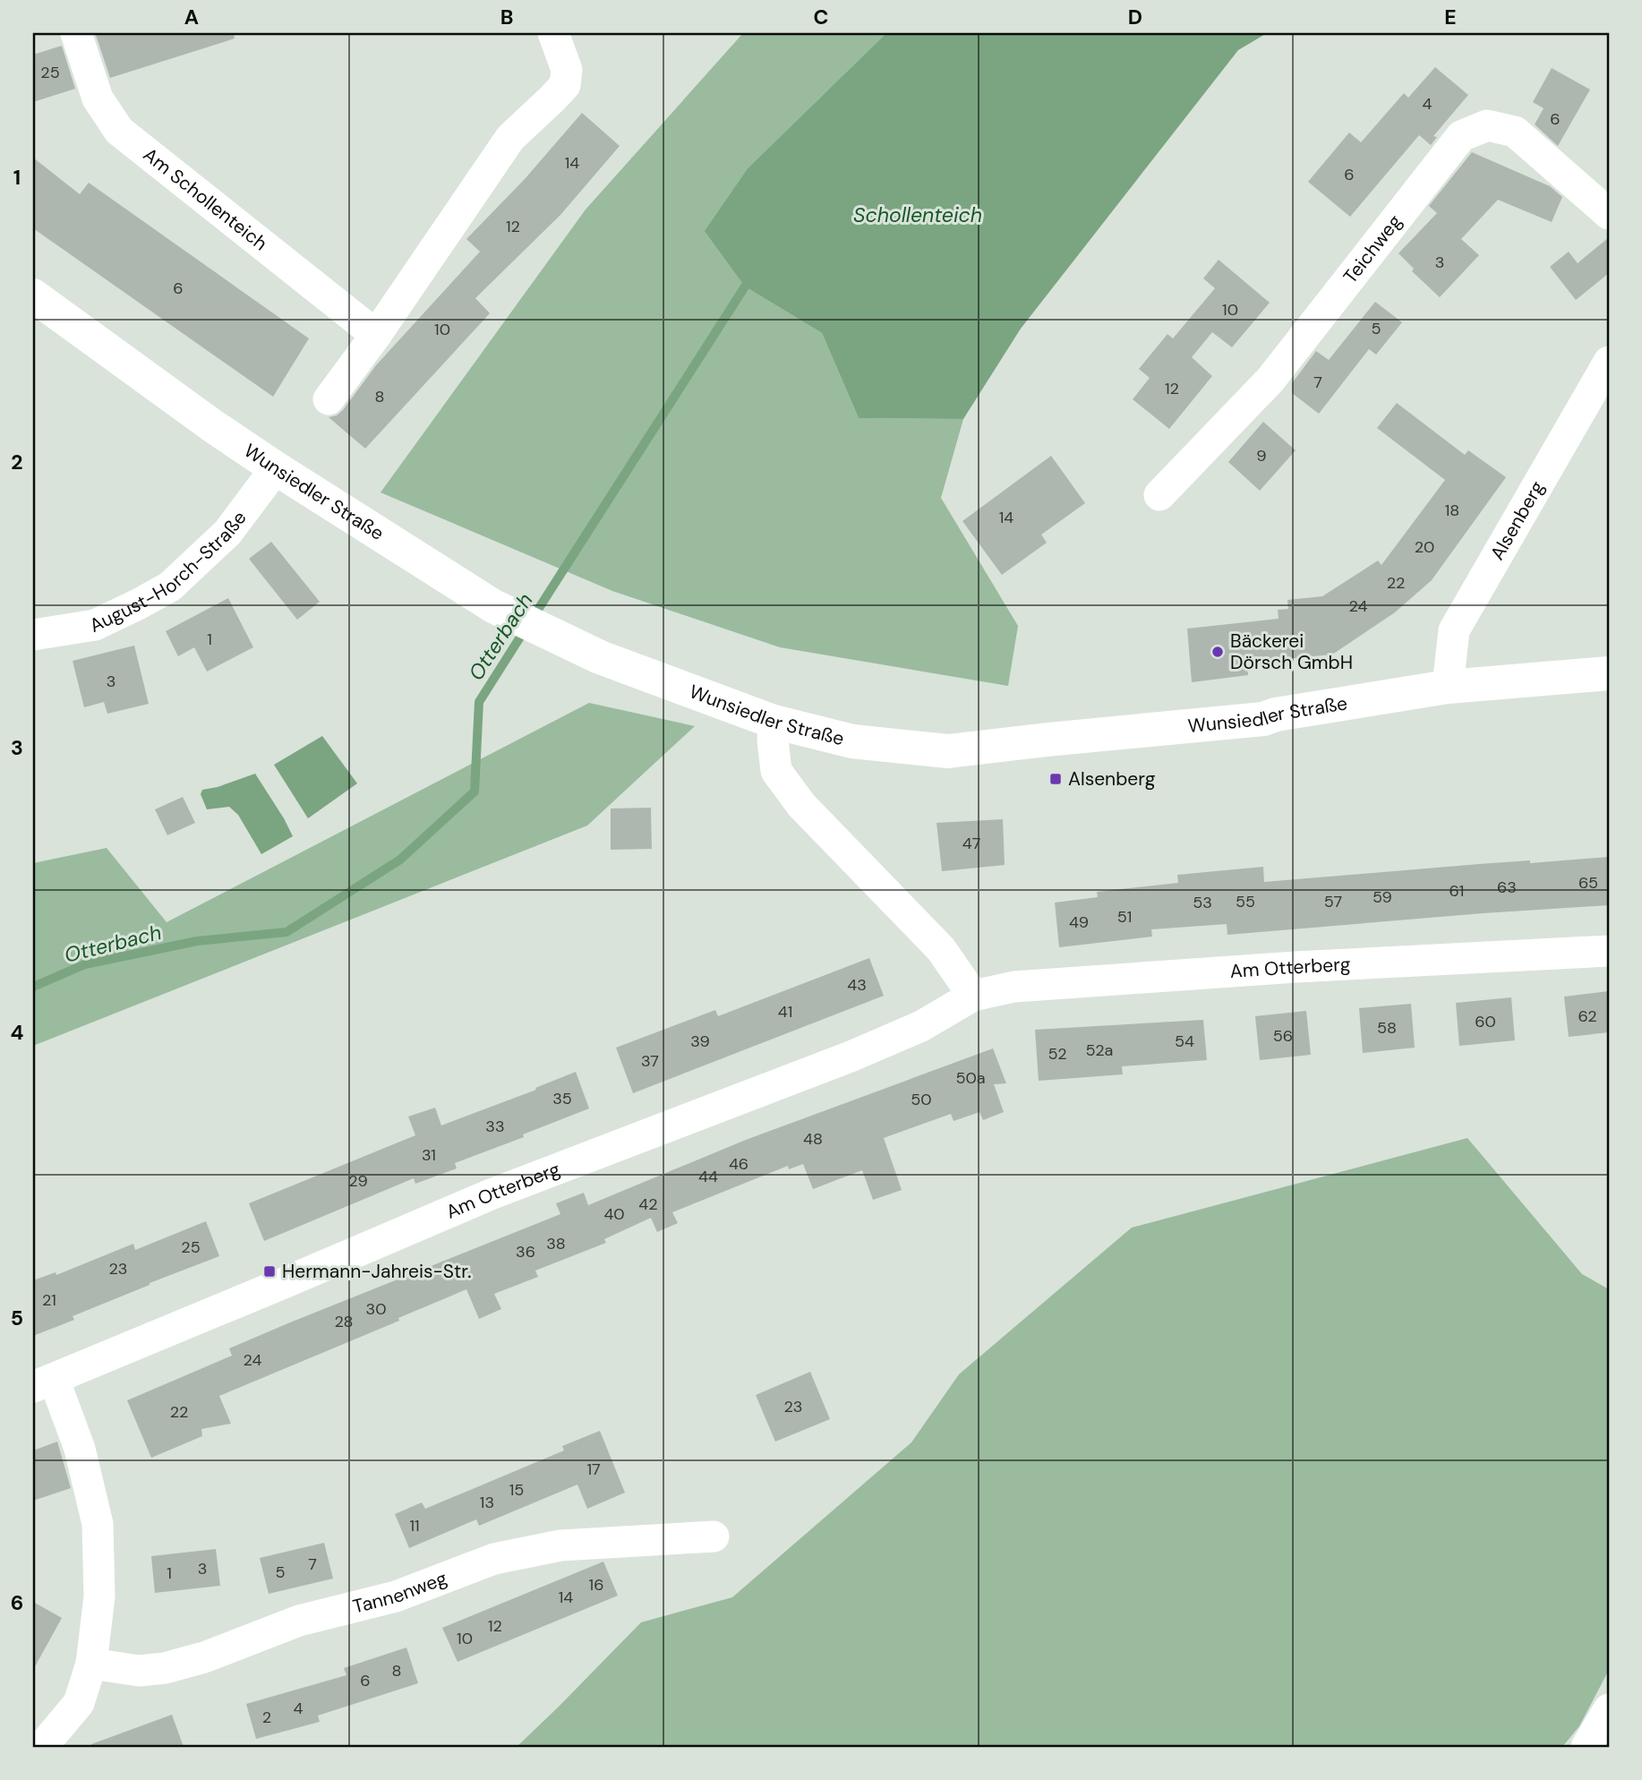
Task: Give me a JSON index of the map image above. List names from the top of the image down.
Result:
{
  "streets": {
    "main road": ["Wunsiedler Straße"],
    "street": [
      "Am Schollenteich",
      "Teichweg",
      "Alsenberg",
      "August-Horch-Straße",
      "Am Otterberg",
      "Tannenweg"
    ]
  },
  "crossings": [
    ["Wunsiedler Straße", "Alsenberg"],
    ["Wunsiedler Straße", "August-Horch-Straße"]
  ],
  "water": ["Schollenteich", "Otterbach"],
  "places": {
    "other": ["Bäckerei Dörsch GmbH"],
    "transit": ["Alsenberg", "Hermann-Jahreis-Str."]
  },
  "house_numbers": [
    "25",
    "4",
    "6",
    "14",
    "6",
    "12",
    "3",
    "6",
    "10",
    "5",
    "10",
    "7",
    "12",
    "8",
    "9",
    "18",
    "14",
    "20",
    "22",
    "24",
    "1",
    "3",
    "47",
    "65",
    "63",
    "61",
    "59",
    "55",
    "57",
    "53",
    "51",
    "49",
    "43",
    "41",
    "62",
    "60",
    "58",
    "56",
    "39",
    "54",
    "52a",
    "52",
    "37",
    "50a",
    "35",
    "50",
    "33",
    "48",
    "31",
    "46",
    "44",
    "29",
    "42",
    "40",
    "38",
    "25",
    "36",
    "23",
    "21",
    "30",
    "28",
    "24",
    "23",
    "22",
    "17",
    "15",
    "13",
    "11",
    "7",
    "3",
    "5",
    "1",
    "16",
    "14",
    "12",
    "10",
    "8",
    "6",
    "4",
    "2"
  ],
  "grid": {
    "columns": [
      "A",
      "B",
      "C",
      "D",
      "E"
    ],
    "rows": [
      "1",
      "2",
      "3",
      "4",
      "5",
      "6"
    ]
  }
}
